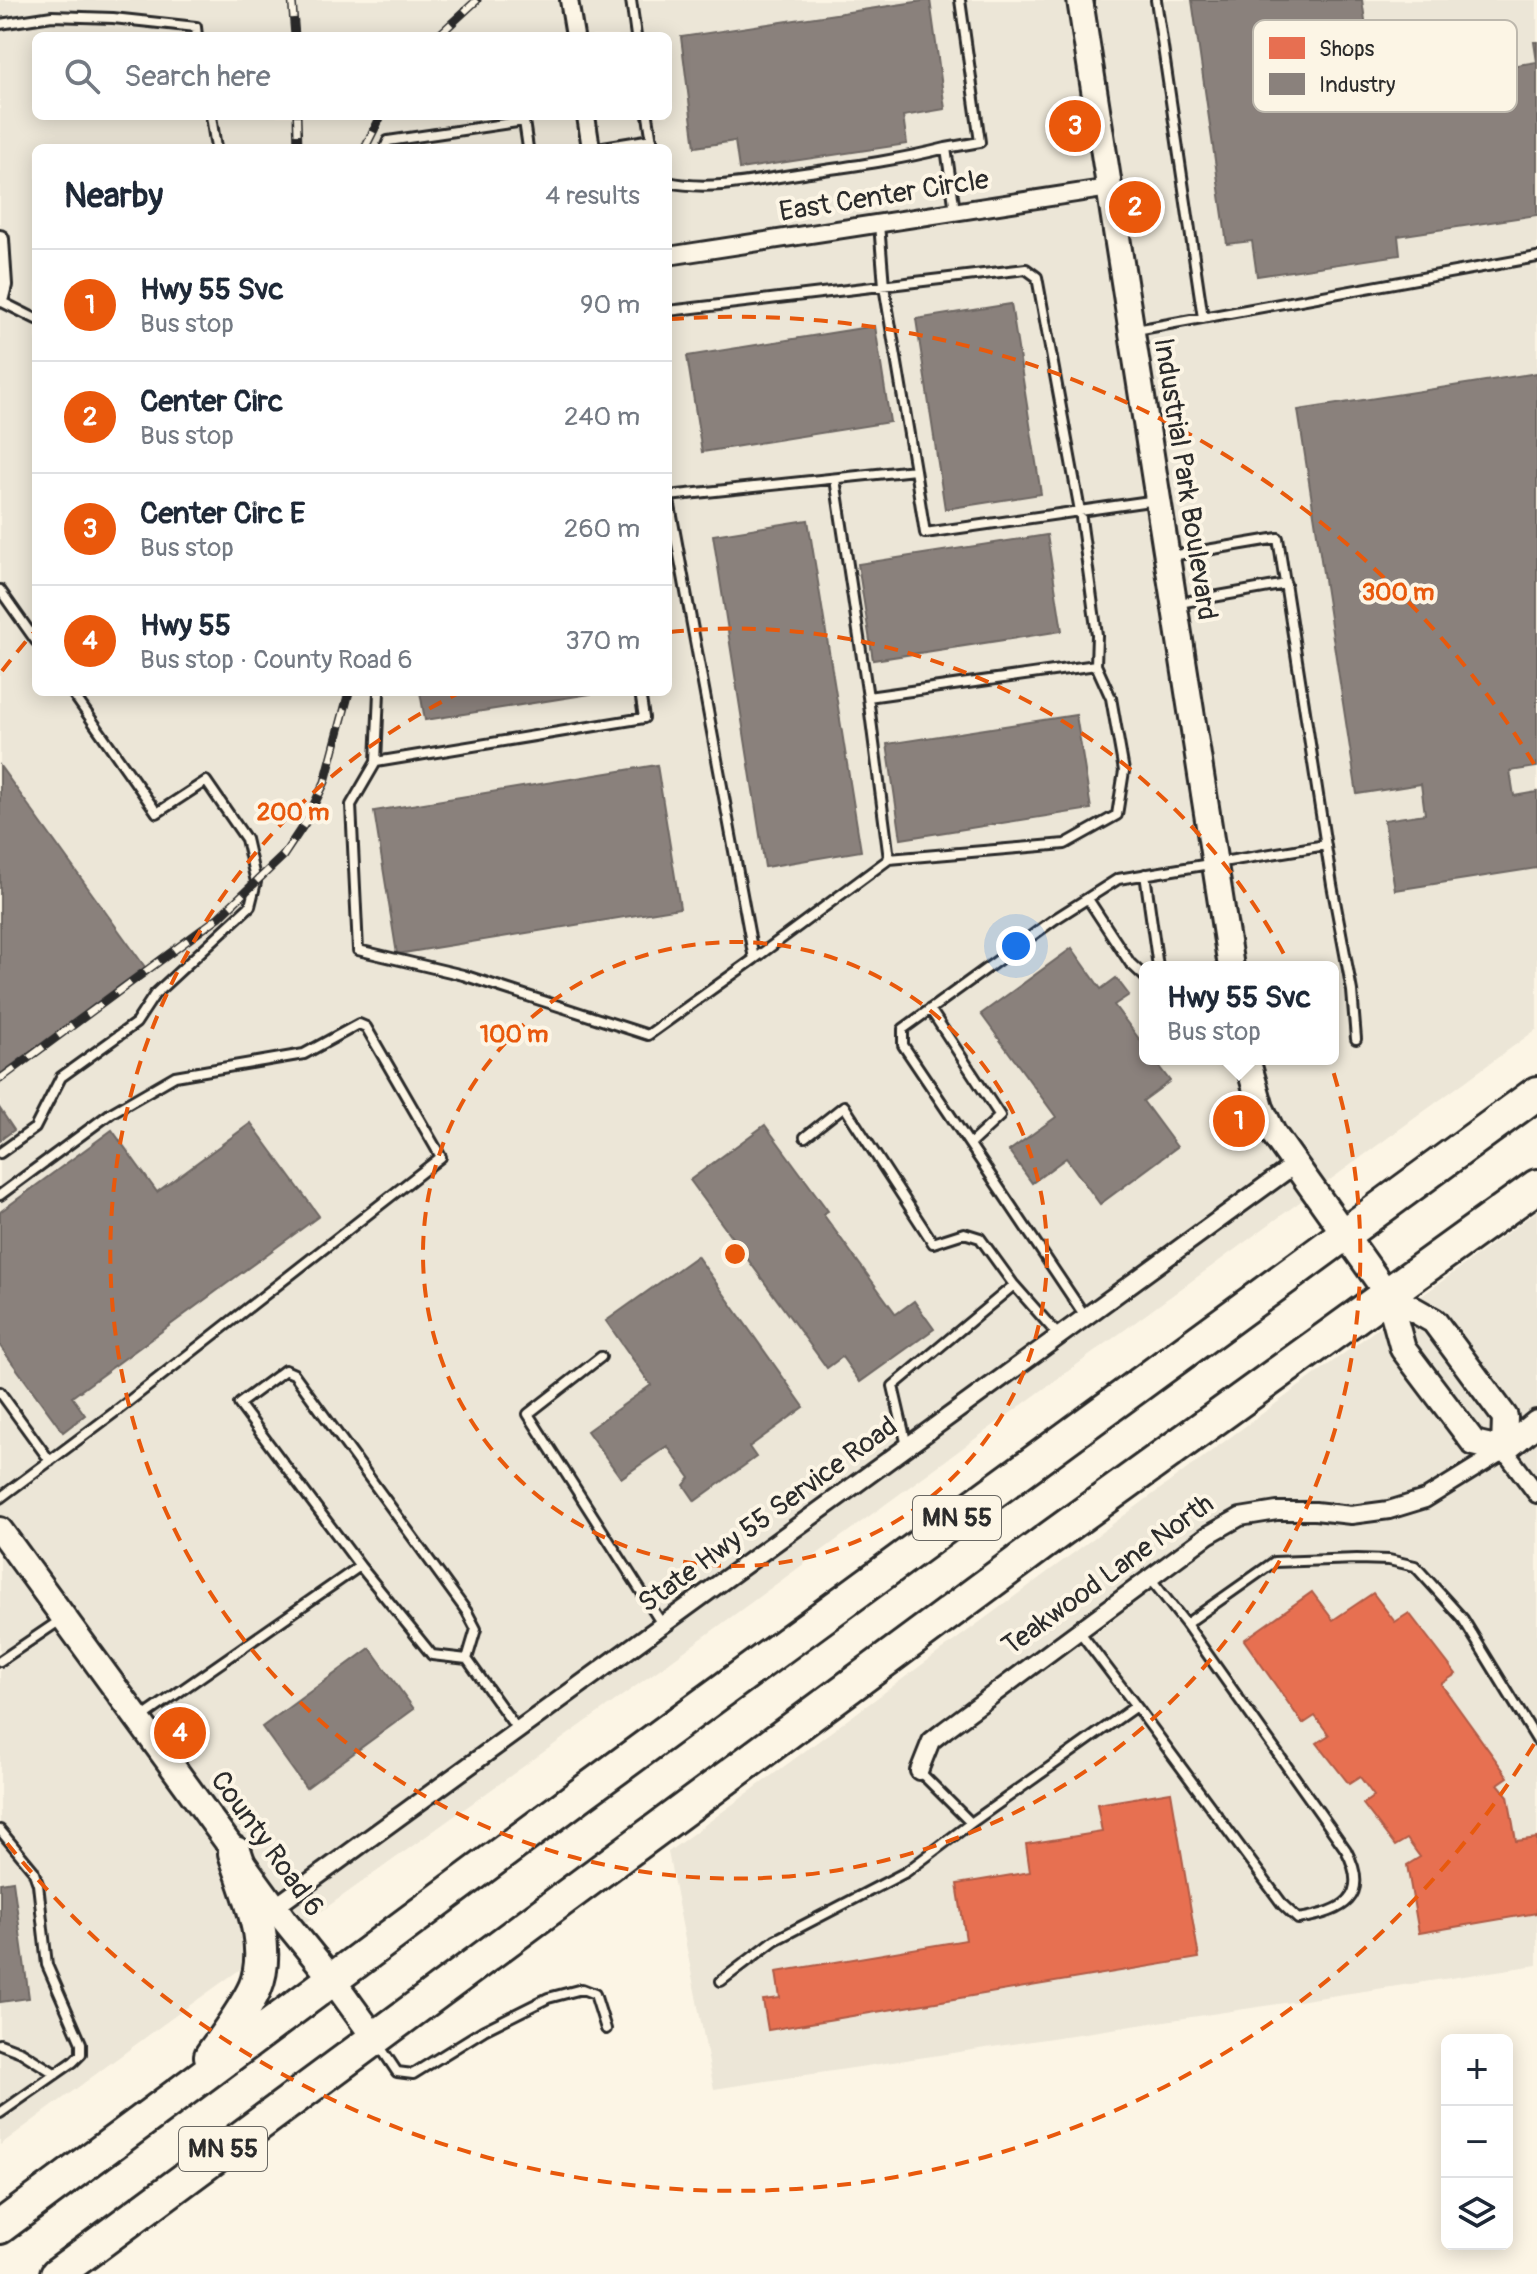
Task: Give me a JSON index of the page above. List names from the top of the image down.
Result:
{
  "streets": {
    "highway": ["MN 55"],
    "street": [
      "East Center Circle",
      "Industrial Park Boulevard",
      "State Hwy 55 Service Road",
      "Teakwood Lane North",
      "County Road 6"
    ]
  },
  "crossings": [
    ["East Center Circle", "Industrial Park Boulevard"],
    ["State Hwy 55 Service Road", "County Road 6"],
    ["MN 55", "County Road 6"]
  ],
  "legend": ["Shops", "Industry"],
  "page": {
    "search": "Search here",
    "pins": [
      "3",
      "2",
      "1",
      "4"
    ],
    "heading": ["Nearby", "4 results"],
    "list": [
      {
        "mark": "1",
        "name": "Hwy 55 Svc",
        "note": "Bus stop",
        "value": "90 m"
      },
      {
        "mark": "2",
        "name": "Center Circ",
        "note": "Bus stop",
        "value": "240 m"
      },
      {
        "mark": "3",
        "name": "Center Circ E",
        "note": "Bus stop",
        "value": "260 m"
      },
      {
        "mark": "4",
        "name": "Hwy 55",
        "note": "Bus stop · County Road 6",
        "value": "370 m"
      }
    ],
    "popup": ["Hwy 55 Svc", "Bus stop"],
    "map_buttons": ["+", "−"]
  },
  "rings": ["300 m", "200 m", "100 m"]
}
